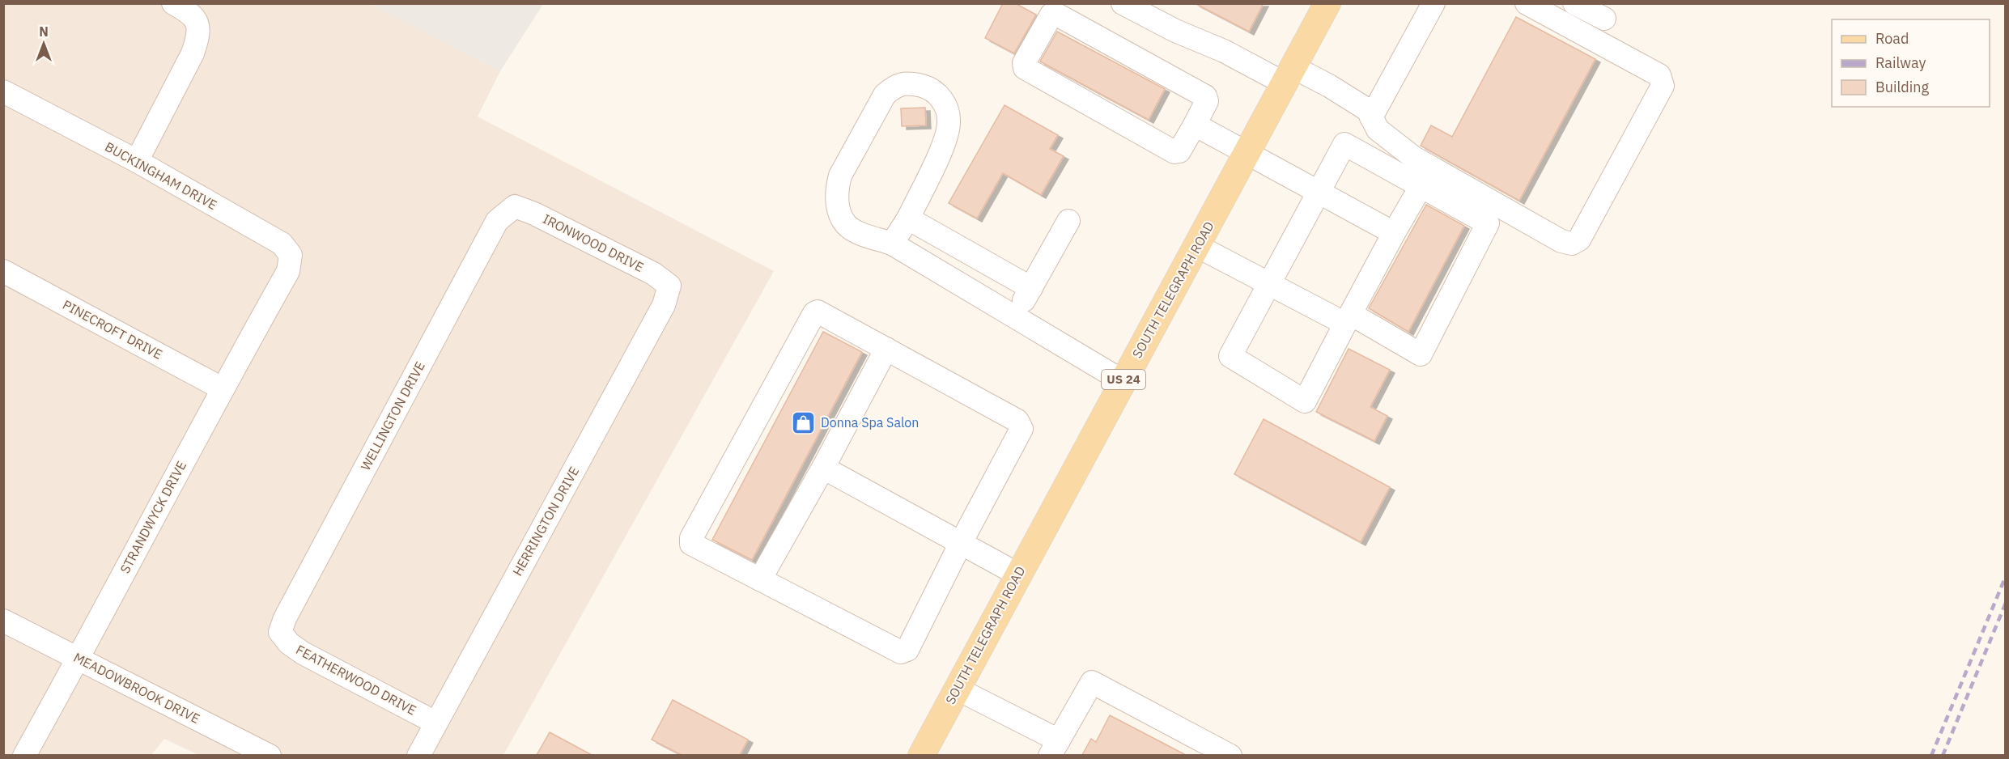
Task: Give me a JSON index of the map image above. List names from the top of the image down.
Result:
{
  "streets": {
    "main road": ["SOUTH TELEGRAPH ROAD", "US 24"],
    "street": [
      "BUCKINGHAM DRIVE",
      "IRONWOOD DRIVE",
      "PINECROFT DRIVE",
      "WELLINGTON DRIVE",
      "STRANDWYCK DRIVE",
      "HERRINGTON DRIVE",
      "FEATHERWOOD DRIVE",
      "MEADOWBROOK DRIVE"
    ]
  },
  "crossings": [
    ["BUCKINGHAM DRIVE", "STRANDWYCK DRIVE"],
    ["IRONWOOD DRIVE", "WELLINGTON DRIVE"],
    ["IRONWOOD DRIVE", "HERRINGTON DRIVE"],
    ["PINECROFT DRIVE", "STRANDWYCK DRIVE"],
    ["WELLINGTON DRIVE", "FEATHERWOOD DRIVE"],
    ["STRANDWYCK DRIVE", "MEADOWBROOK DRIVE"],
    ["HERRINGTON DRIVE", "FEATHERWOOD DRIVE"]
  ],
  "places": {
    "shop": ["Donna Spa Salon"]
  },
  "legend": ["Road", "Railway", "Building"],
  "north": "top"
}
